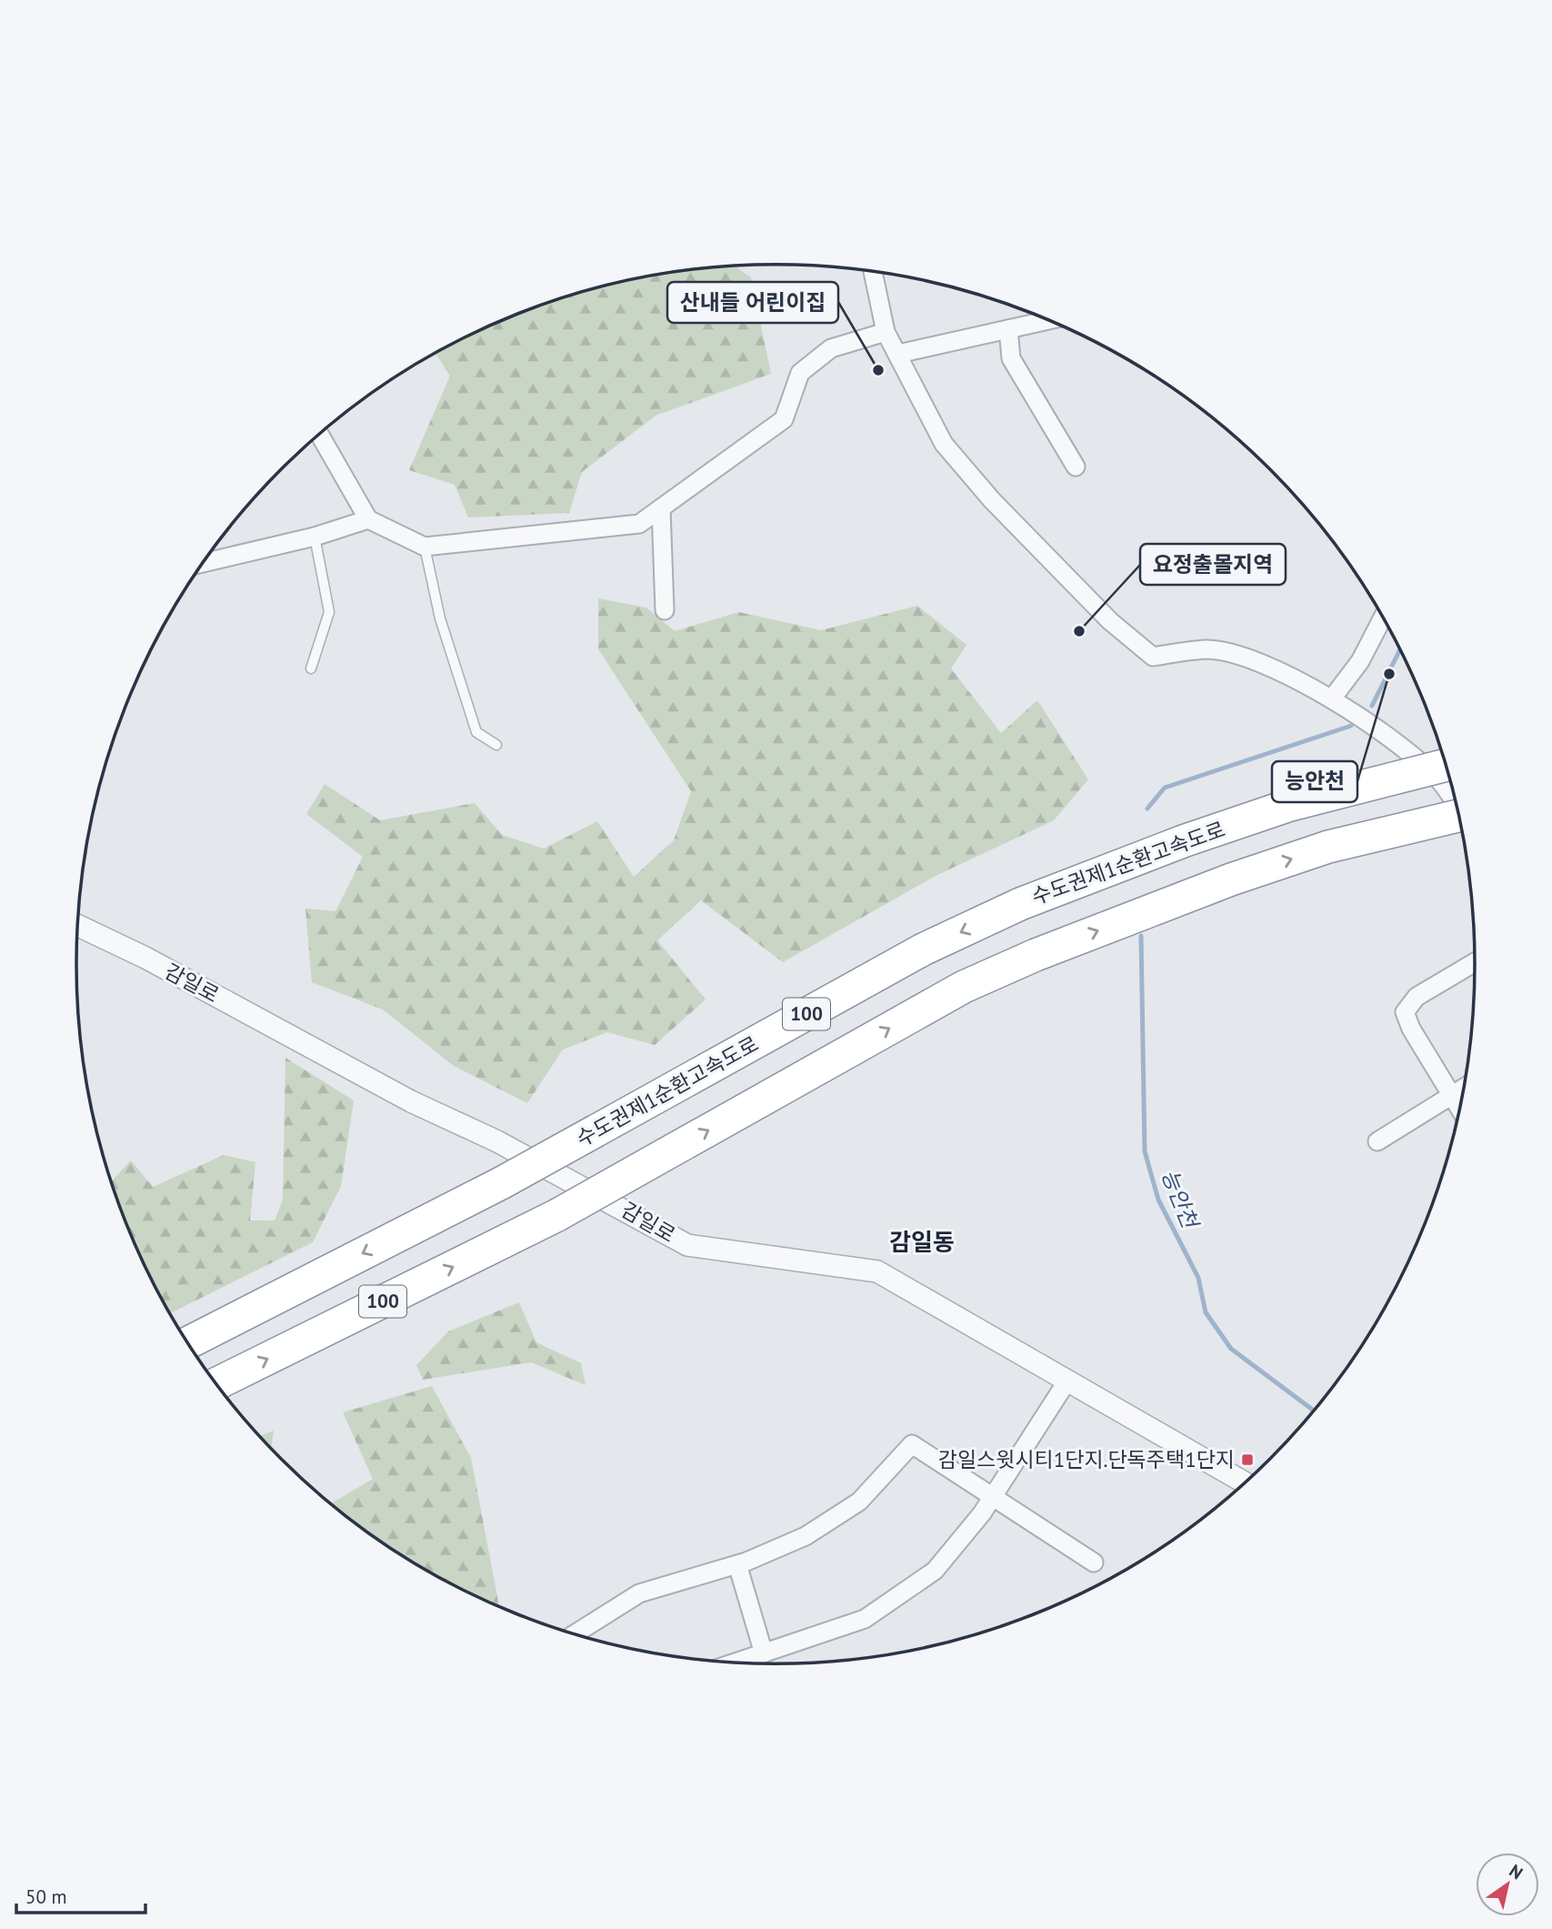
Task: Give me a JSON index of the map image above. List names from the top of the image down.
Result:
{
  "streets": {
    "highway": ["수도권제1순환고속도로", "100"],
    "street": ["감일로"]
  },
  "districts": ["감일동"],
  "water": ["능안천"],
  "places": {
    "other": ["산내들 어린이집", "요정출몰지역", "능안천"],
    "transit": ["감일스윗시티1단지.단독주택1단지"]
  },
  "scale_bar": "50 m",
  "north": "top right"
}
